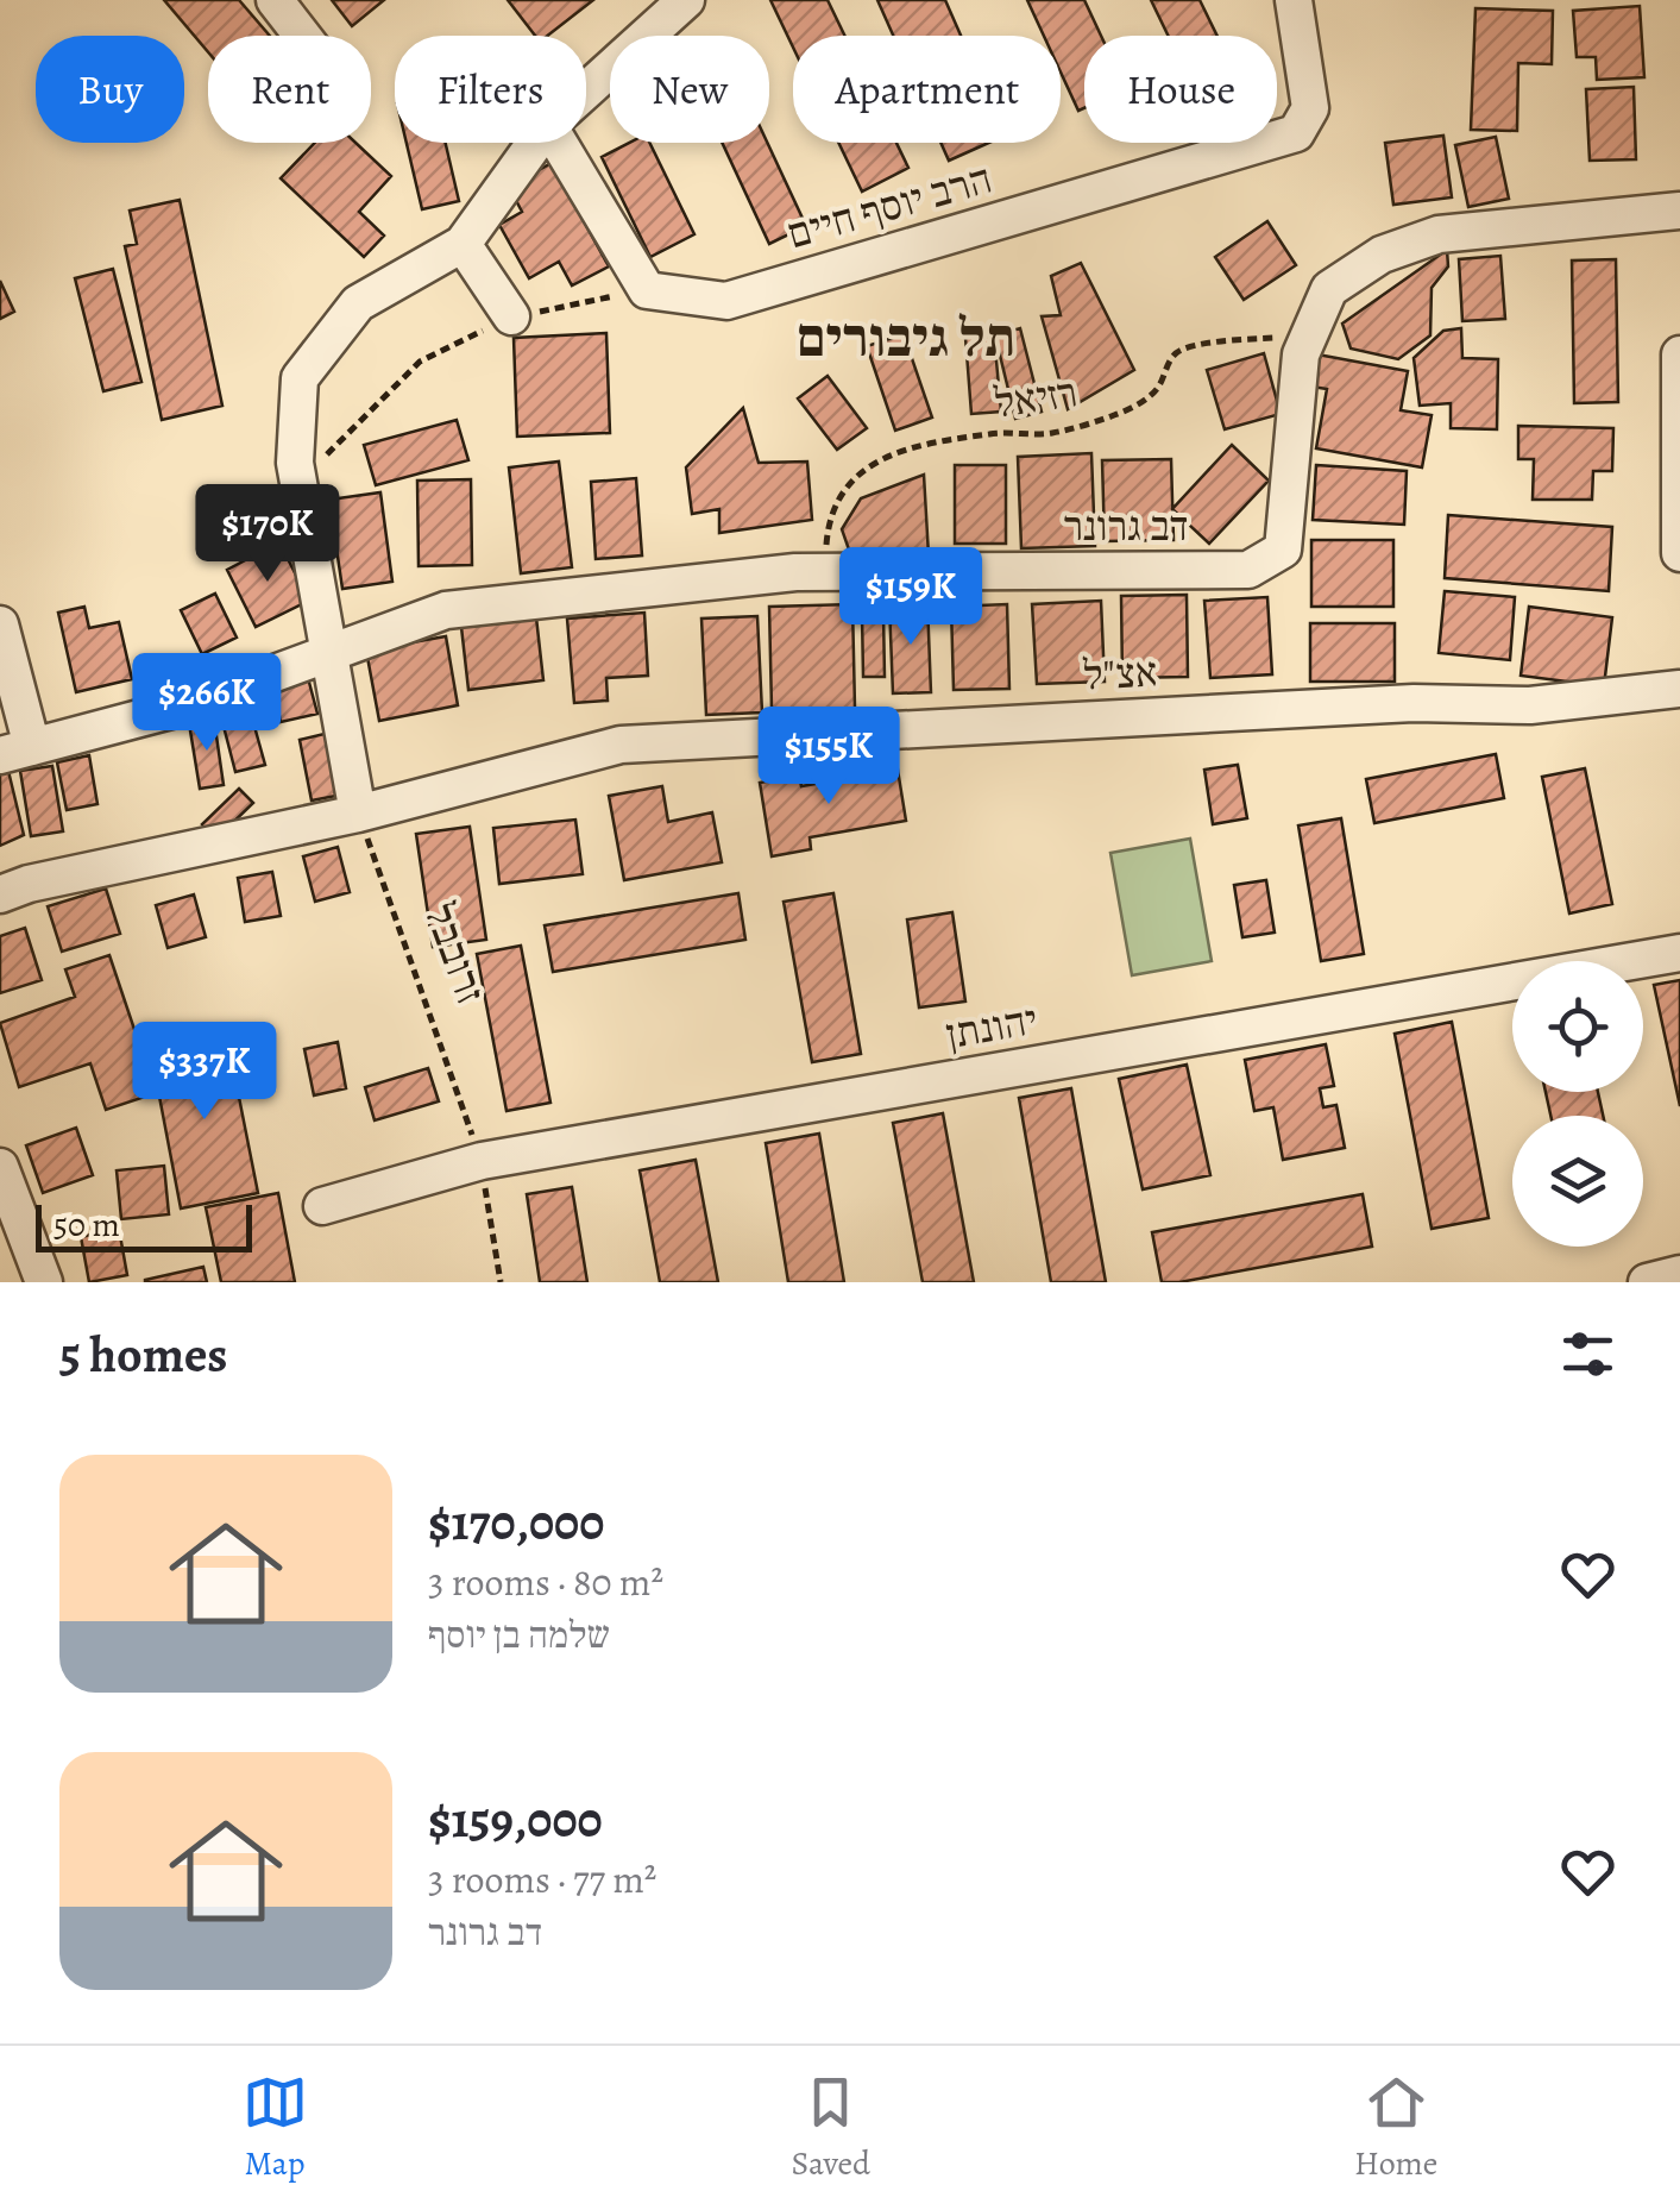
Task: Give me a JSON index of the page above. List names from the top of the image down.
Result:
{
  "streets": {
    "street": [
      "הרב יוסף חיים",
      "דב גרונר",
      "אצ\"ל",
      "יהונתן"
    ],
    "path": ["רזיאל", "זרובבל"]
  },
  "crossings": [
    ["רזיאל", "דב גרונר"],
    ["אצ\"ל", "זרובבל"],
    ["זרובבל", "יהונתן"]
  ],
  "districts": ["תל גיבורים"],
  "scale_bar": "50 m",
  "page": {
    "chip": [
      "Buy",
      "Rent",
      "Filters",
      "New",
      "Apartment",
      "House"
    ],
    "price": [
      "$170K",
      "$159K",
      "$266K",
      "$155K",
      "$337K"
    ],
    "scale": "50 m",
    "heading": "5 homes",
    "list": [
      {
        "name": "$170,000",
        "note": "3 rooms · 80 m² · שלמה בן יוסף"
      },
      {
        "name": "$159,000",
        "note": "3 rooms · 77 m² · דב גרונר"
      }
    ],
    "tabs": ["Map", "Saved", "Home"]
  }
}
